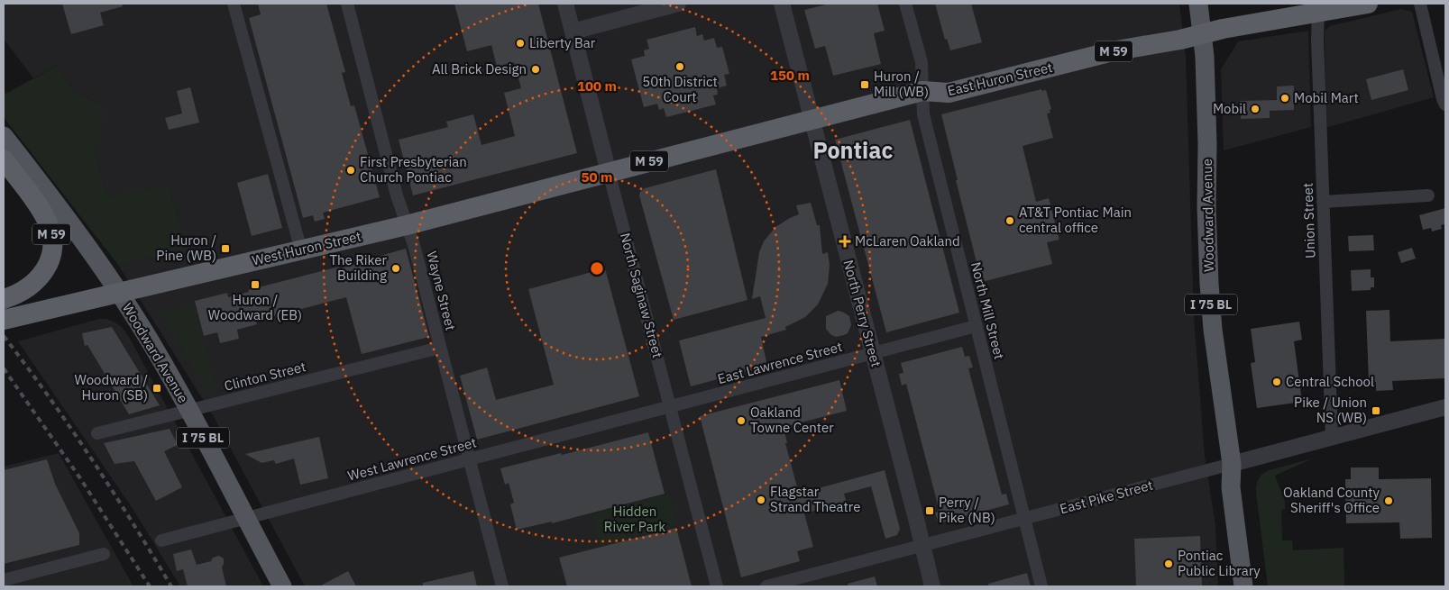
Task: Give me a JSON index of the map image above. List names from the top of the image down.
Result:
{
  "streets": {
    "highway": ["M 59", "East Huron Street", "West Huron Street"],
    "main road": ["Woodward Avenue", "I 75 BL"],
    "street": [
      "Union Street",
      "Wayne Street",
      "North Saginaw Street",
      "North Mill Street",
      "North Perry Street",
      "East Lawrence Street",
      "Clinton Street",
      "West Lawrence Street",
      "East Pike Street"
    ]
  },
  "crossings": [
    ["East Huron Street", "Woodward Avenue"],
    ["East Huron Street", "Union Street"],
    ["East Huron Street", "West Huron Street"],
    ["East Huron Street", "North Saginaw Street"],
    ["East Huron Street", "North Mill Street"],
    ["East Huron Street", "North Perry Street"],
    ["Woodward Avenue", "West Huron Street"],
    ["Woodward Avenue", "Clinton Street"],
    ["Woodward Avenue", "West Lawrence Street"],
    ["Woodward Avenue", "East Pike Street"],
    ["Union Street", "East Pike Street"],
    ["West Huron Street", "Wayne Street"],
    ["West Huron Street", "North Saginaw Street"],
    ["Wayne Street", "Clinton Street"],
    ["Wayne Street", "West Lawrence Street"],
    ["North Saginaw Street", "East Lawrence Street"],
    ["North Saginaw Street", "West Lawrence Street"],
    ["North Mill Street", "East Lawrence Street"],
    ["North Mill Street", "East Pike Street"],
    ["North Perry Street", "East Lawrence Street"],
    ["North Perry Street", "East Pike Street"],
    ["East Lawrence Street", "West Lawrence Street"]
  ],
  "districts": ["Pontiac"],
  "parks": ["Hidden River Park"],
  "places": {
    "other": [
      "Liberty Bar",
      "50th District Court",
      "All Brick Design",
      "Mobil Mart",
      "Mobil",
      "First Presbyterian Church Pontiac",
      "AT&T Pontiac Main central office",
      "The Riker Building",
      "Central School",
      "Oakland Towne Center",
      "Flagstar Strand Theatre",
      "Oakland County Sheriff's Office",
      "Pontiac Public Library"
    ],
    "transit": [
      "Huron / Mill (WB)",
      "Huron / Pine (WB)",
      "Huron / Woodward (EB)",
      "Woodward / Huron (SB)",
      "Pike / Union NS (WB)",
      "Perry / Pike (NB)"
    ],
    "health": ["McLaren Oakland"]
  },
  "rings": ["150 m", "100 m", "50 m"]
}
